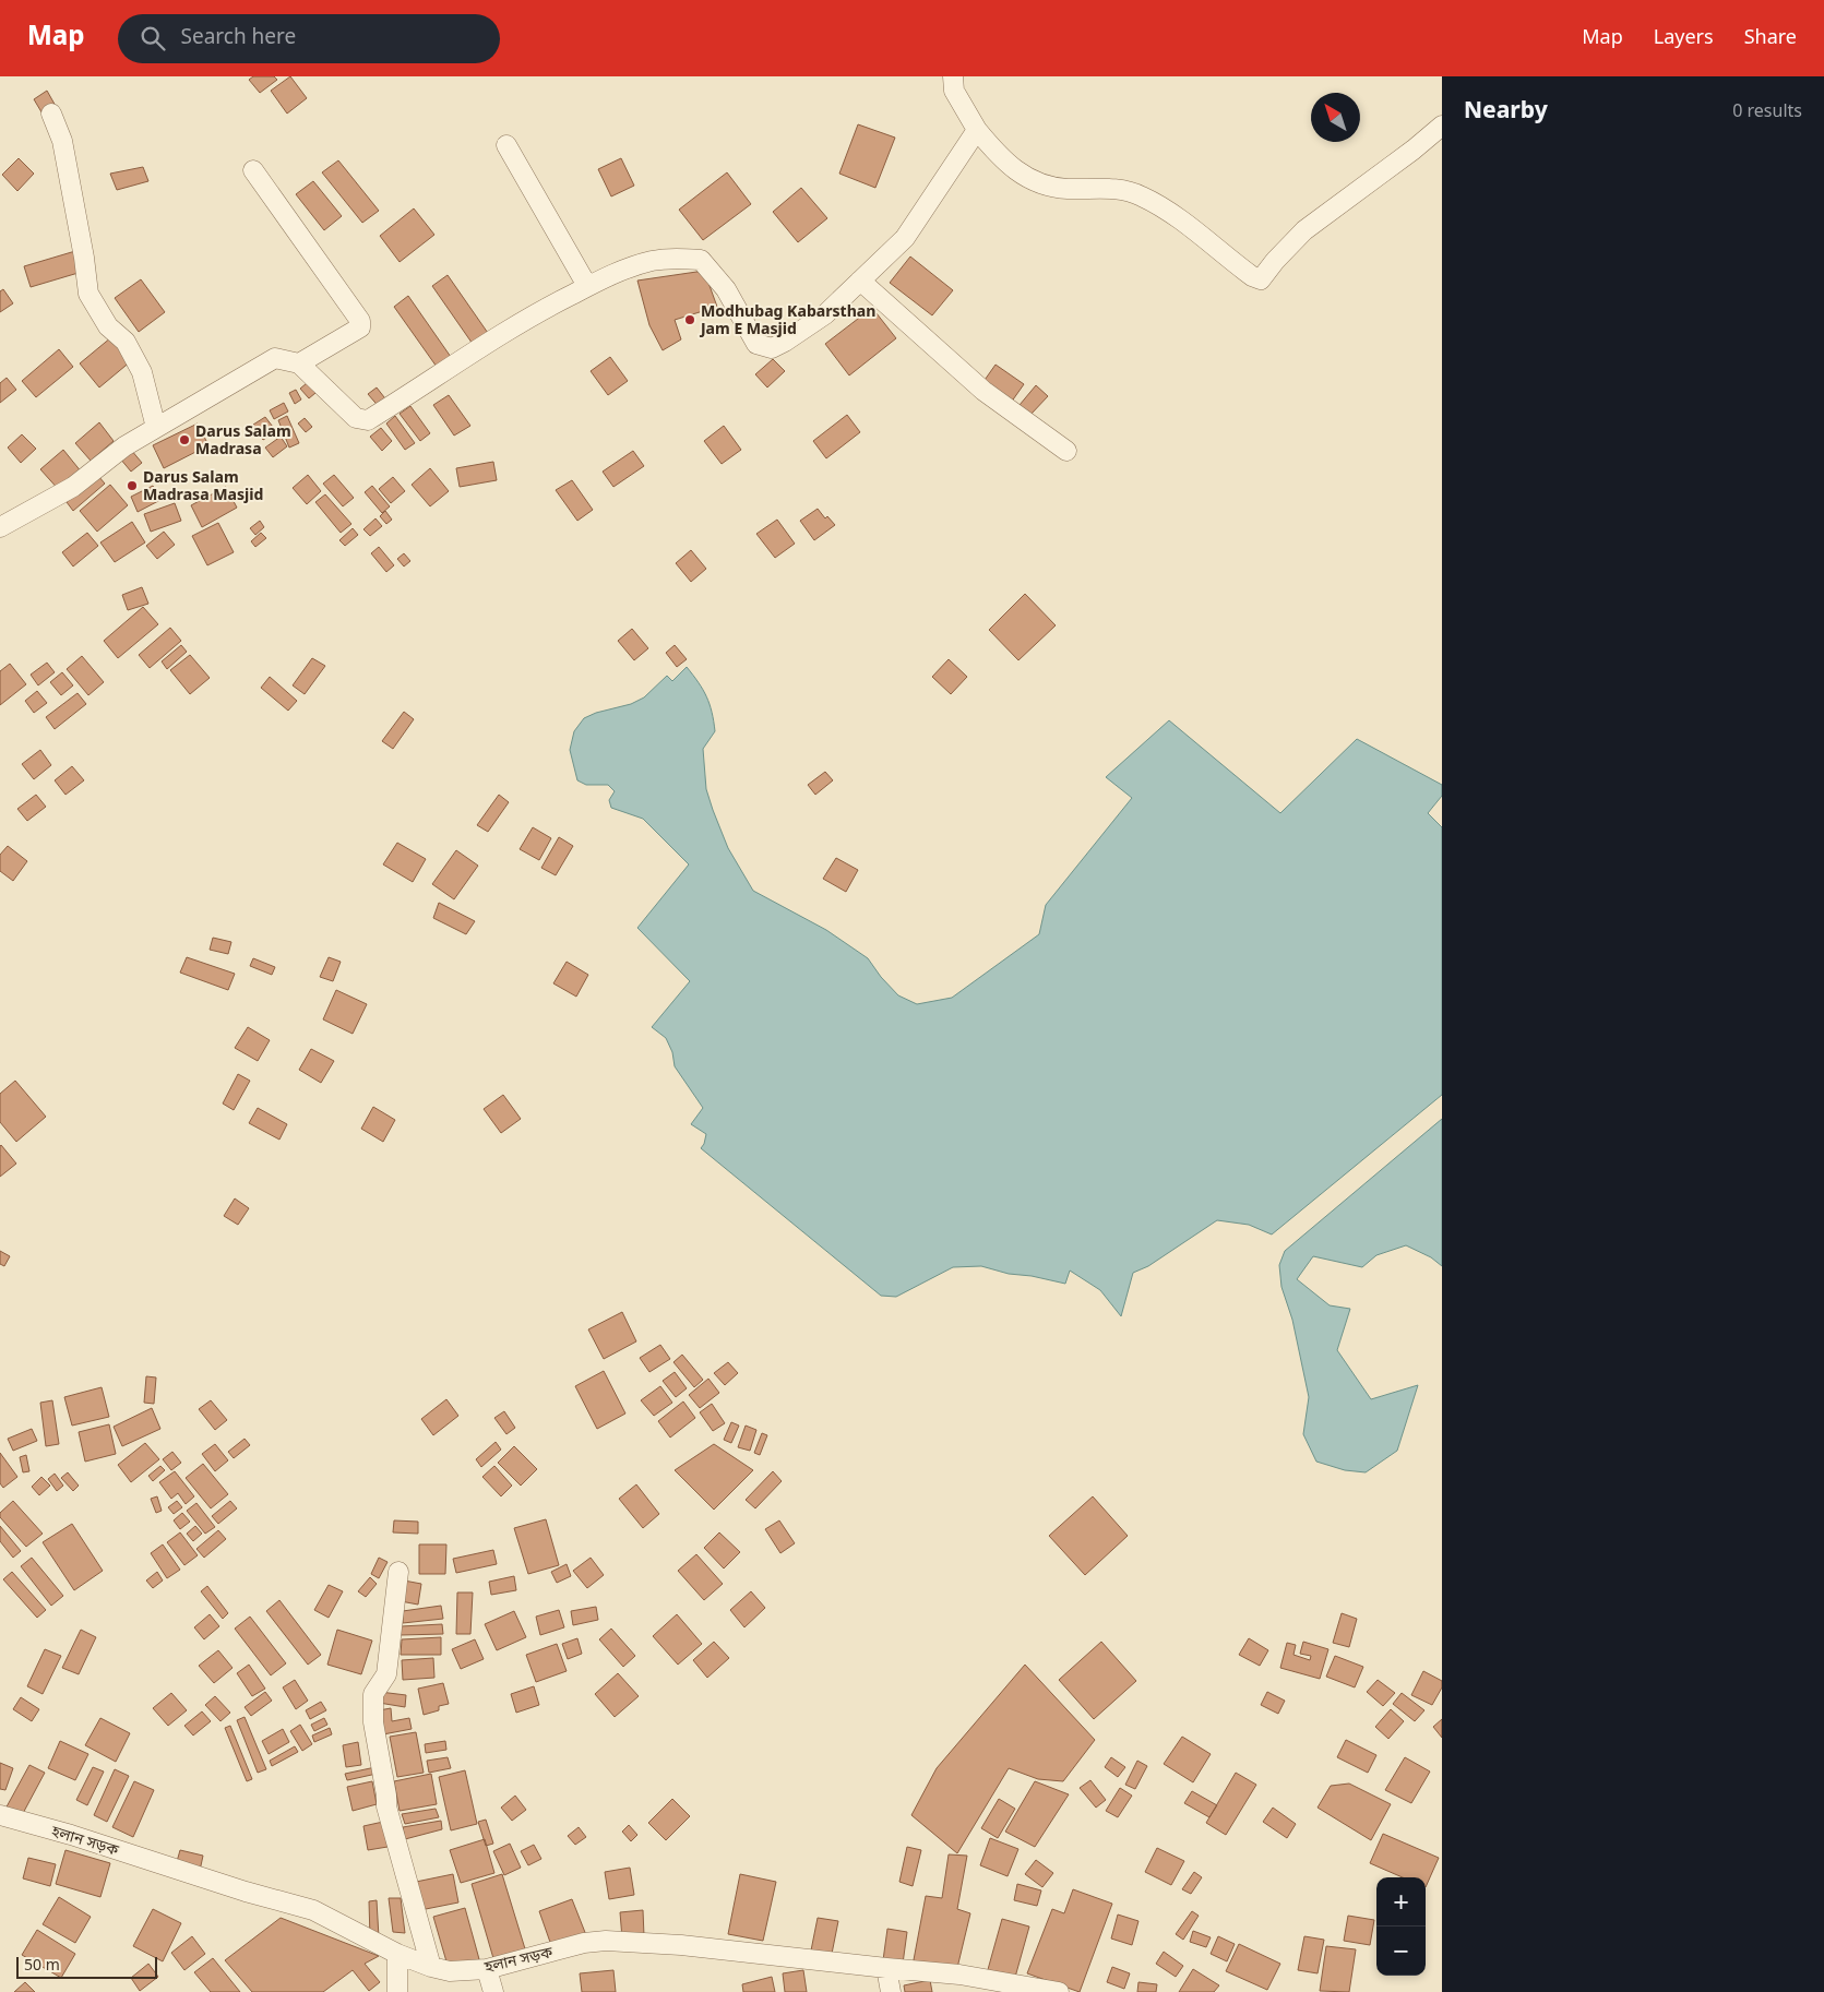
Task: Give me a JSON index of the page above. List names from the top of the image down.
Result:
{
  "streets": {
    "street": ["হলান সড়ক"]
  },
  "places": ["Modhubag Kabarsthan Jam E Masjid", "Darus Salam Madrasa", "Darus Salam Madrasa Masjid"],
  "scale_bar": "50 m",
  "north": "top left",
  "page": {
    "header": "Map",
    "search": "Search here",
    "nav": ["Map", "Layers", "Share"],
    "heading": ["Nearby", "0 results"],
    "map_buttons": ["+", "−"],
    "scale": "50 m"
  }
}
